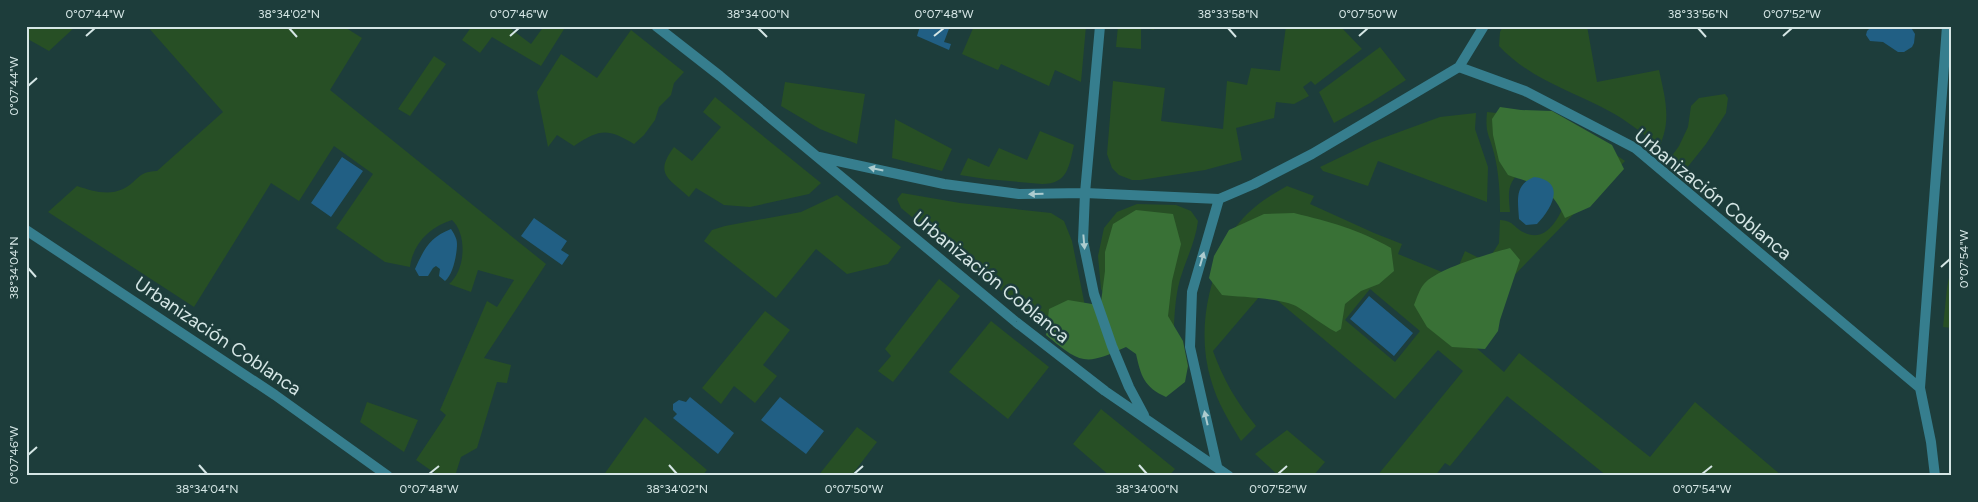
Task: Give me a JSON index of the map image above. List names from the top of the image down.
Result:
{
  "streets": {
    "street": ["Urbanización Coblanca"]
  },
  "coordinates": [
    "0°07'44\"W",
    "38°34'02\"N",
    "0°07'46\"W",
    "38°34'00\"N",
    "0°07'48\"W",
    "38°33'58\"N",
    "0°07'50\"W",
    "38°33'56\"N",
    "0°07'52\"W",
    "0°07'54\"W",
    "38°34'04\"N"
  ]
}
